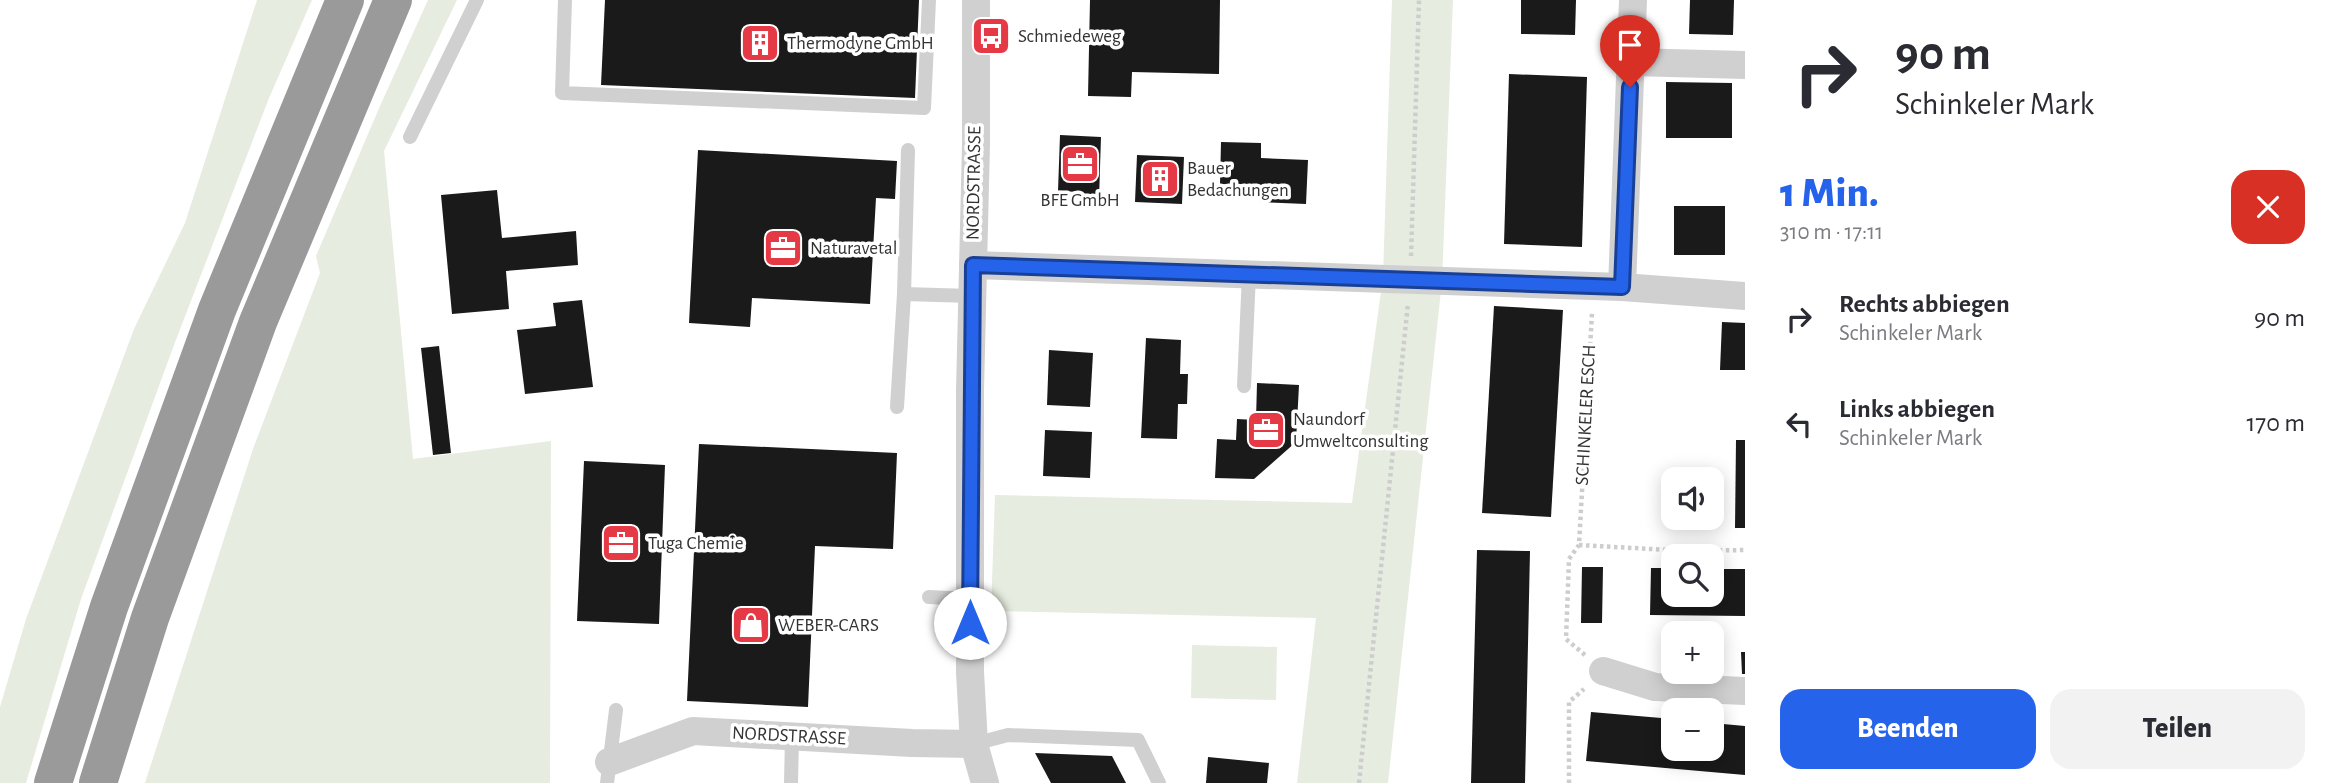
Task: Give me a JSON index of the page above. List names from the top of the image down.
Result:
{
  "streets": {
    "street": ["NORDSTRASSE"],
    "path": ["SCHINKELER ESCH"]
  },
  "places": {
    "bus stop": ["Schmiedeweg"],
    "building": ["Thermodyne GmbH", "Bauer Bedachungen"],
    "office": [
      "BFE GmbH",
      "Naturavetal",
      "Naundorf Umweltconsulting",
      "Tuga Chemie"
    ],
    "shop": ["WEBER-CARS"]
  },
  "page": {
    "turn": ["90 m", "Schinkeler Mark"],
    "heading": ["1 Min.", "310 m · 17:11"],
    "list": [
      {
        "name": "Rechts abbiegen",
        "note": "Schinkeler Mark",
        "value": "90 m"
      },
      {
        "name": "Links abbiegen",
        "note": "Schinkeler Mark",
        "value": "170 m"
      }
    ],
    "map_buttons": ["+", "−"],
    "buttons": ["Beenden", "Teilen"]
  }
}
